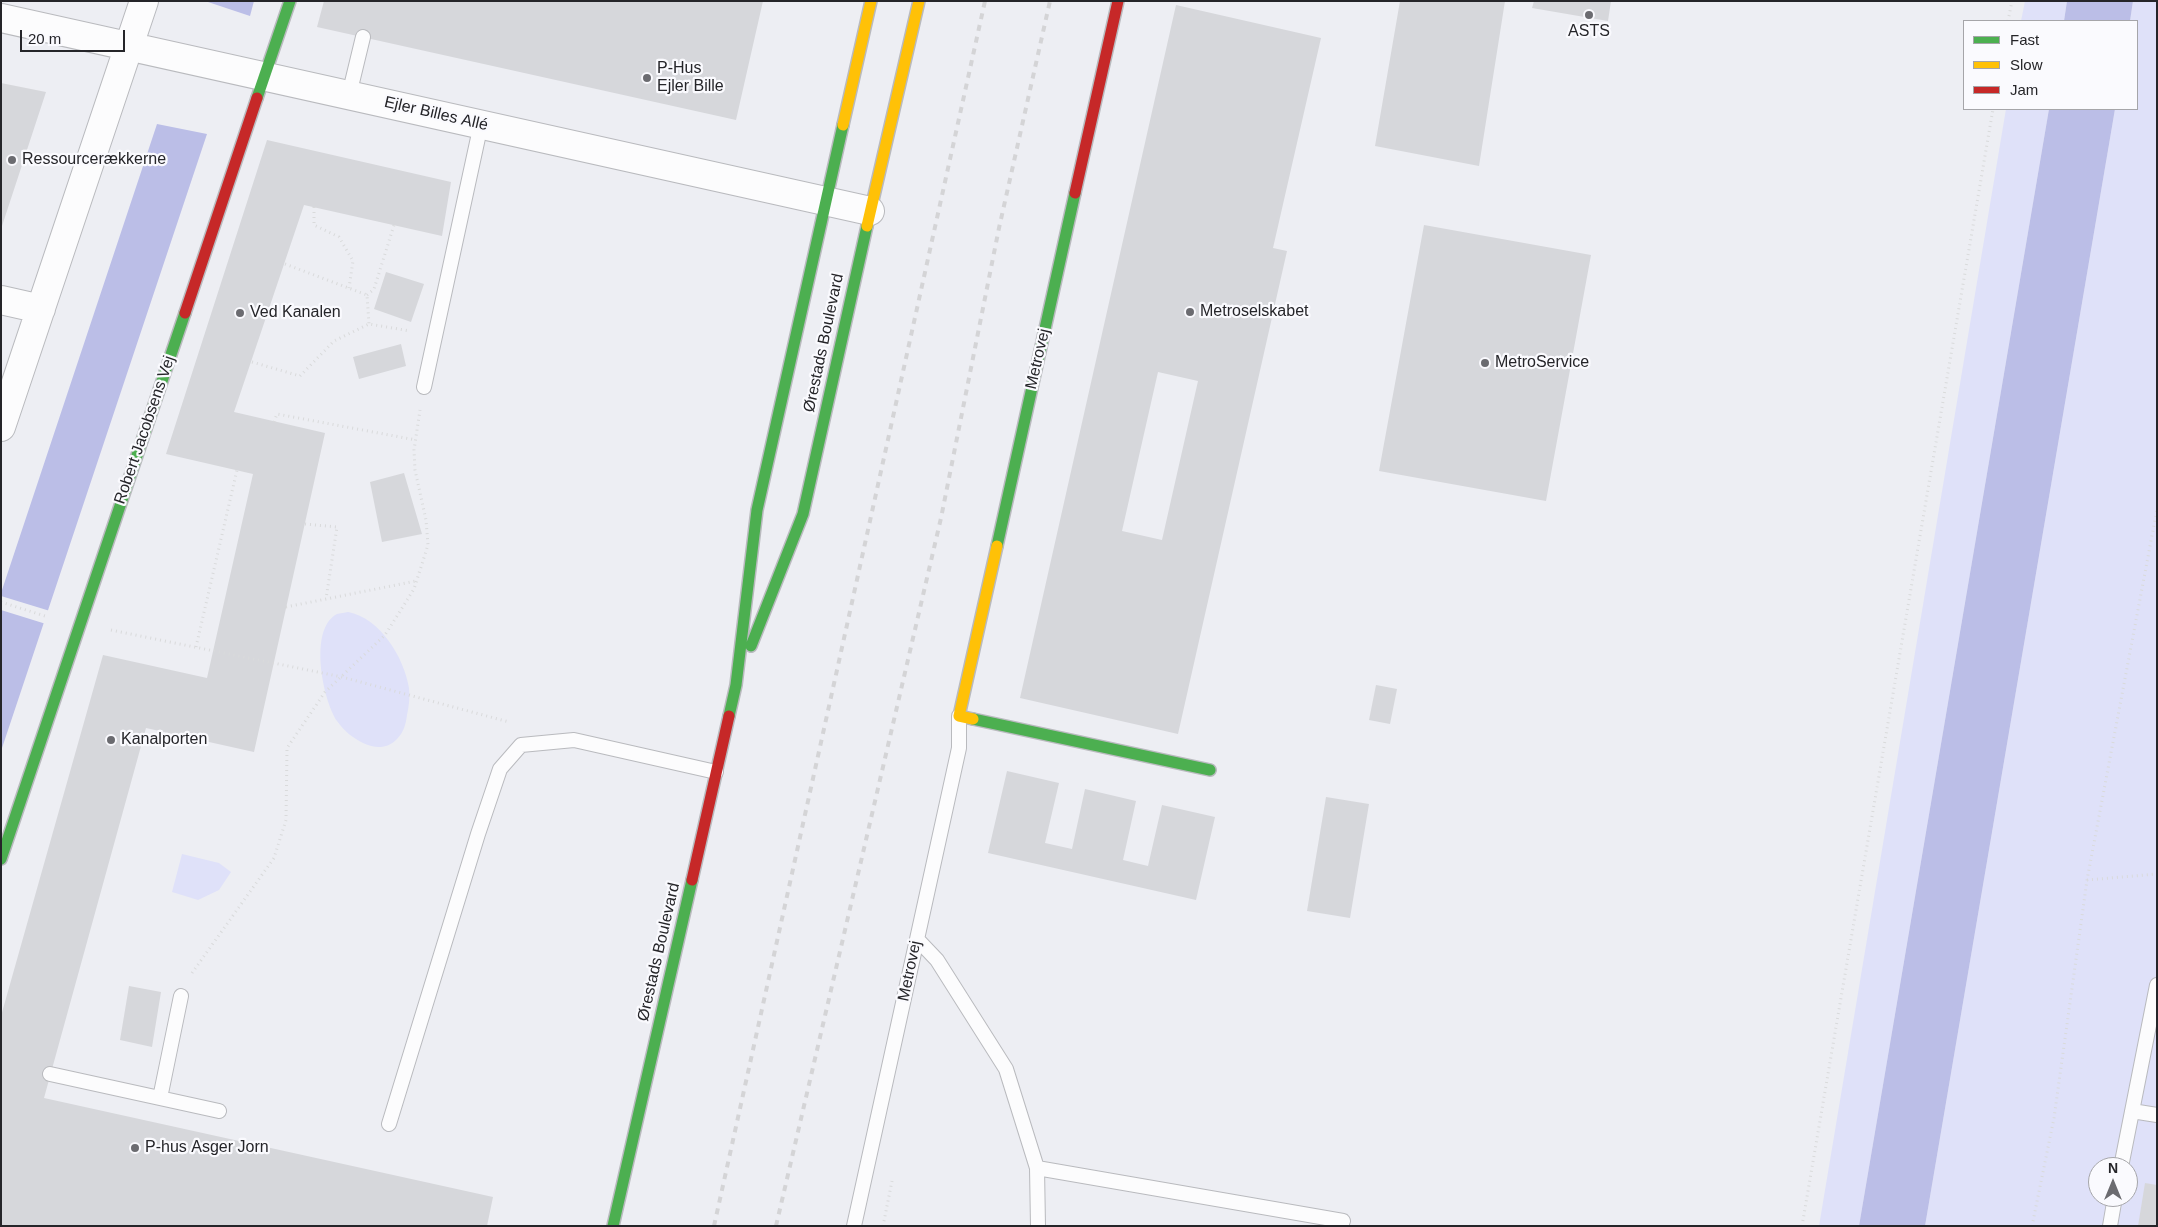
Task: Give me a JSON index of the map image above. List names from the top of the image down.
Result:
{
  "streets": {
    "street": [
      "Ejler Billes Allé",
      "Ørestads Boulevard",
      "Metrovej",
      "Robert Jacobsens Vej"
    ]
  },
  "crossings": [
    ["Ejler Billes Allé", "Ørestads Boulevard"],
    ["Ejler Billes Allé", "Robert Jacobsens Vej"]
  ],
  "places": [
    "ASTS",
    "P-Hus Ejler Bille",
    "Ressourcerækkerne",
    "Metroselskabet",
    "Ved Kanalen",
    "MetroService",
    "Kanalporten",
    "P-hus Asger Jorn"
  ],
  "legend": ["Fast", "Slow", "Jam"],
  "scale_bar": "20 m",
  "north": "top"
}
